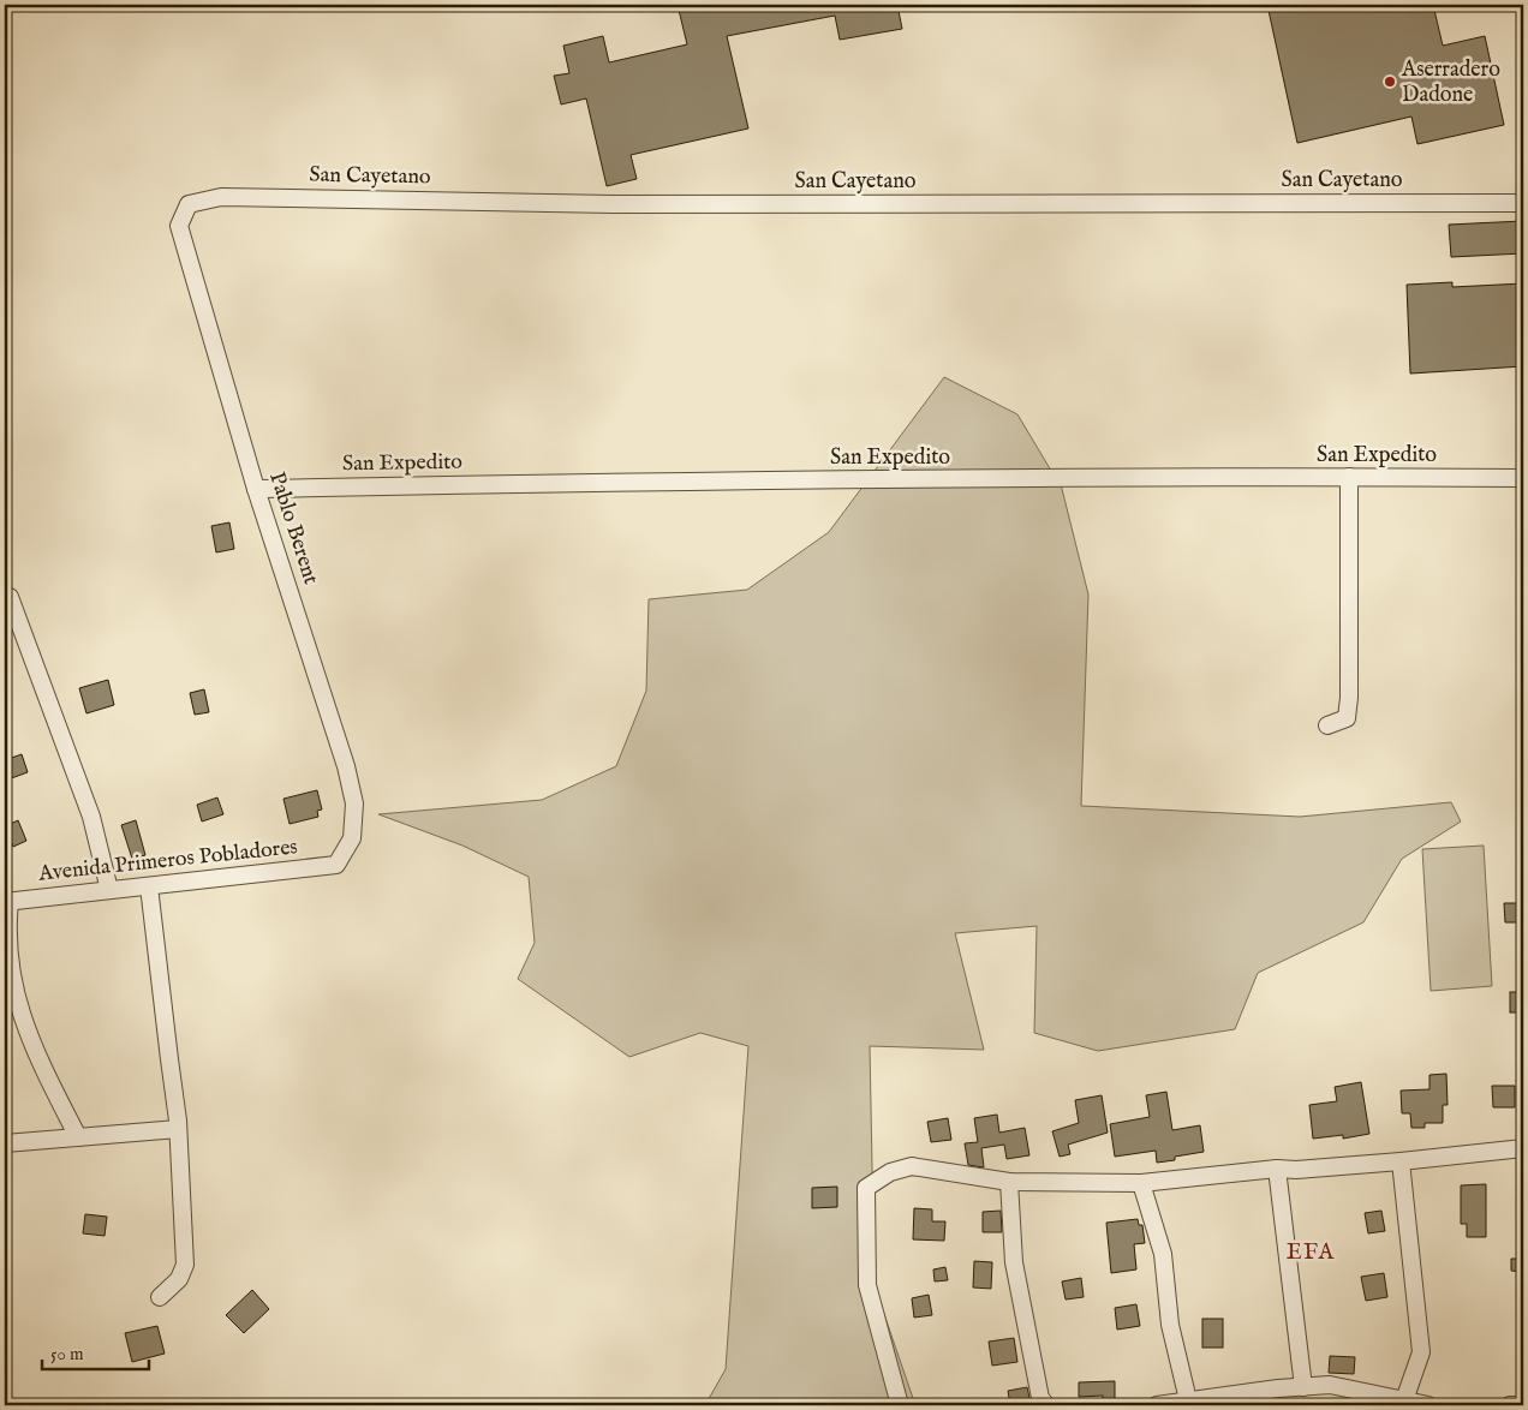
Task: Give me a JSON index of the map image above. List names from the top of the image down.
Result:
{
  "streets": {
    "street": [
      "San Cayetano",
      "San Expedito",
      "Pablo Berent",
      "Avenida Primeros Pobladores"
    ]
  },
  "crossings": [
    ["San Cayetano", "Pablo Berent"],
    ["San Expedito", "Pablo Berent"],
    ["Pablo Berent", "Avenida Primeros Pobladores"]
  ],
  "districts": ["EFA"],
  "places": ["Aserradero Dadone"],
  "scale_bar": "50 m"
}
